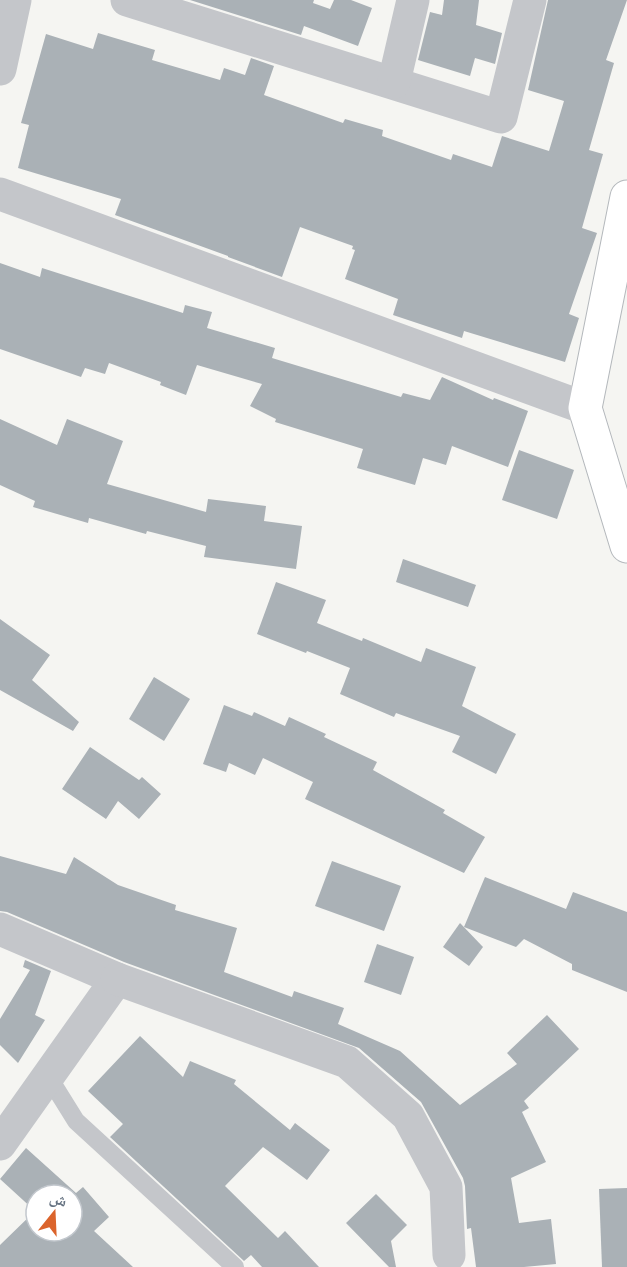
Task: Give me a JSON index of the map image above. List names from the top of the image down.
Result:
{
  "north": "top"
}
